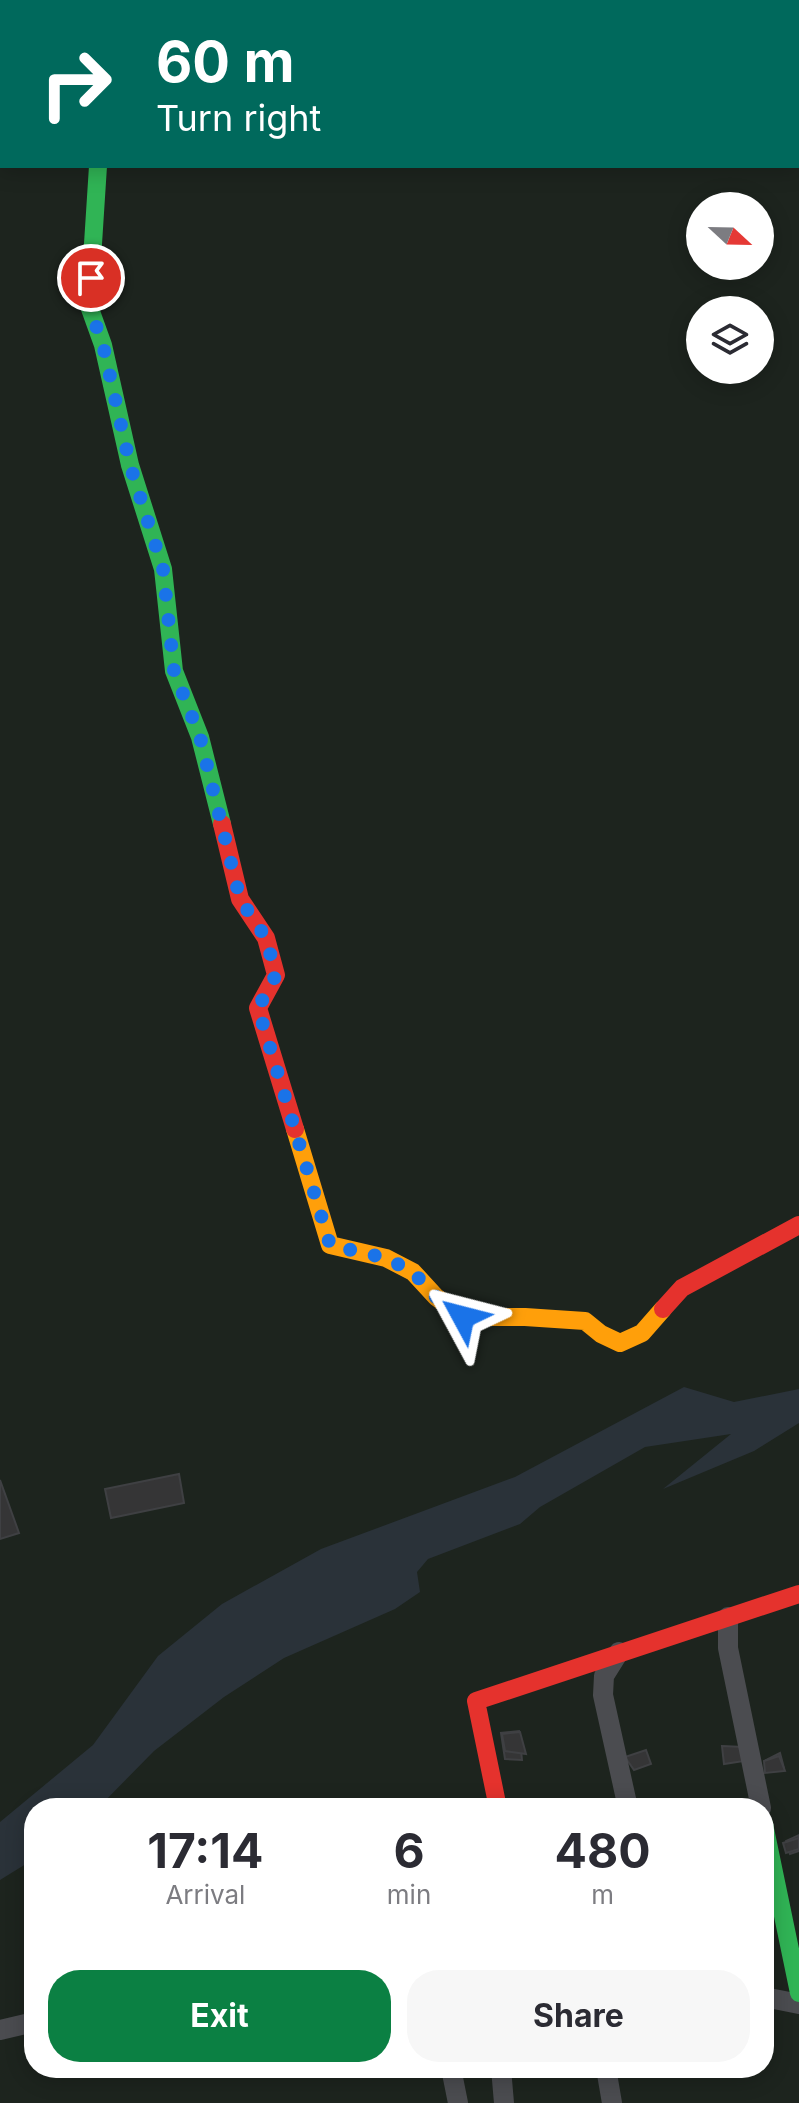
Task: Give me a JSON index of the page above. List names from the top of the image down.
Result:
{
  "north": "right",
  "page": {
    "turn": ["60 m", "Turn right"],
    "eta": [
      "17:14",
      "Arrival",
      "6",
      "min",
      "480",
      "m"
    ],
    "buttons": ["Exit", "Share"]
  }
}
